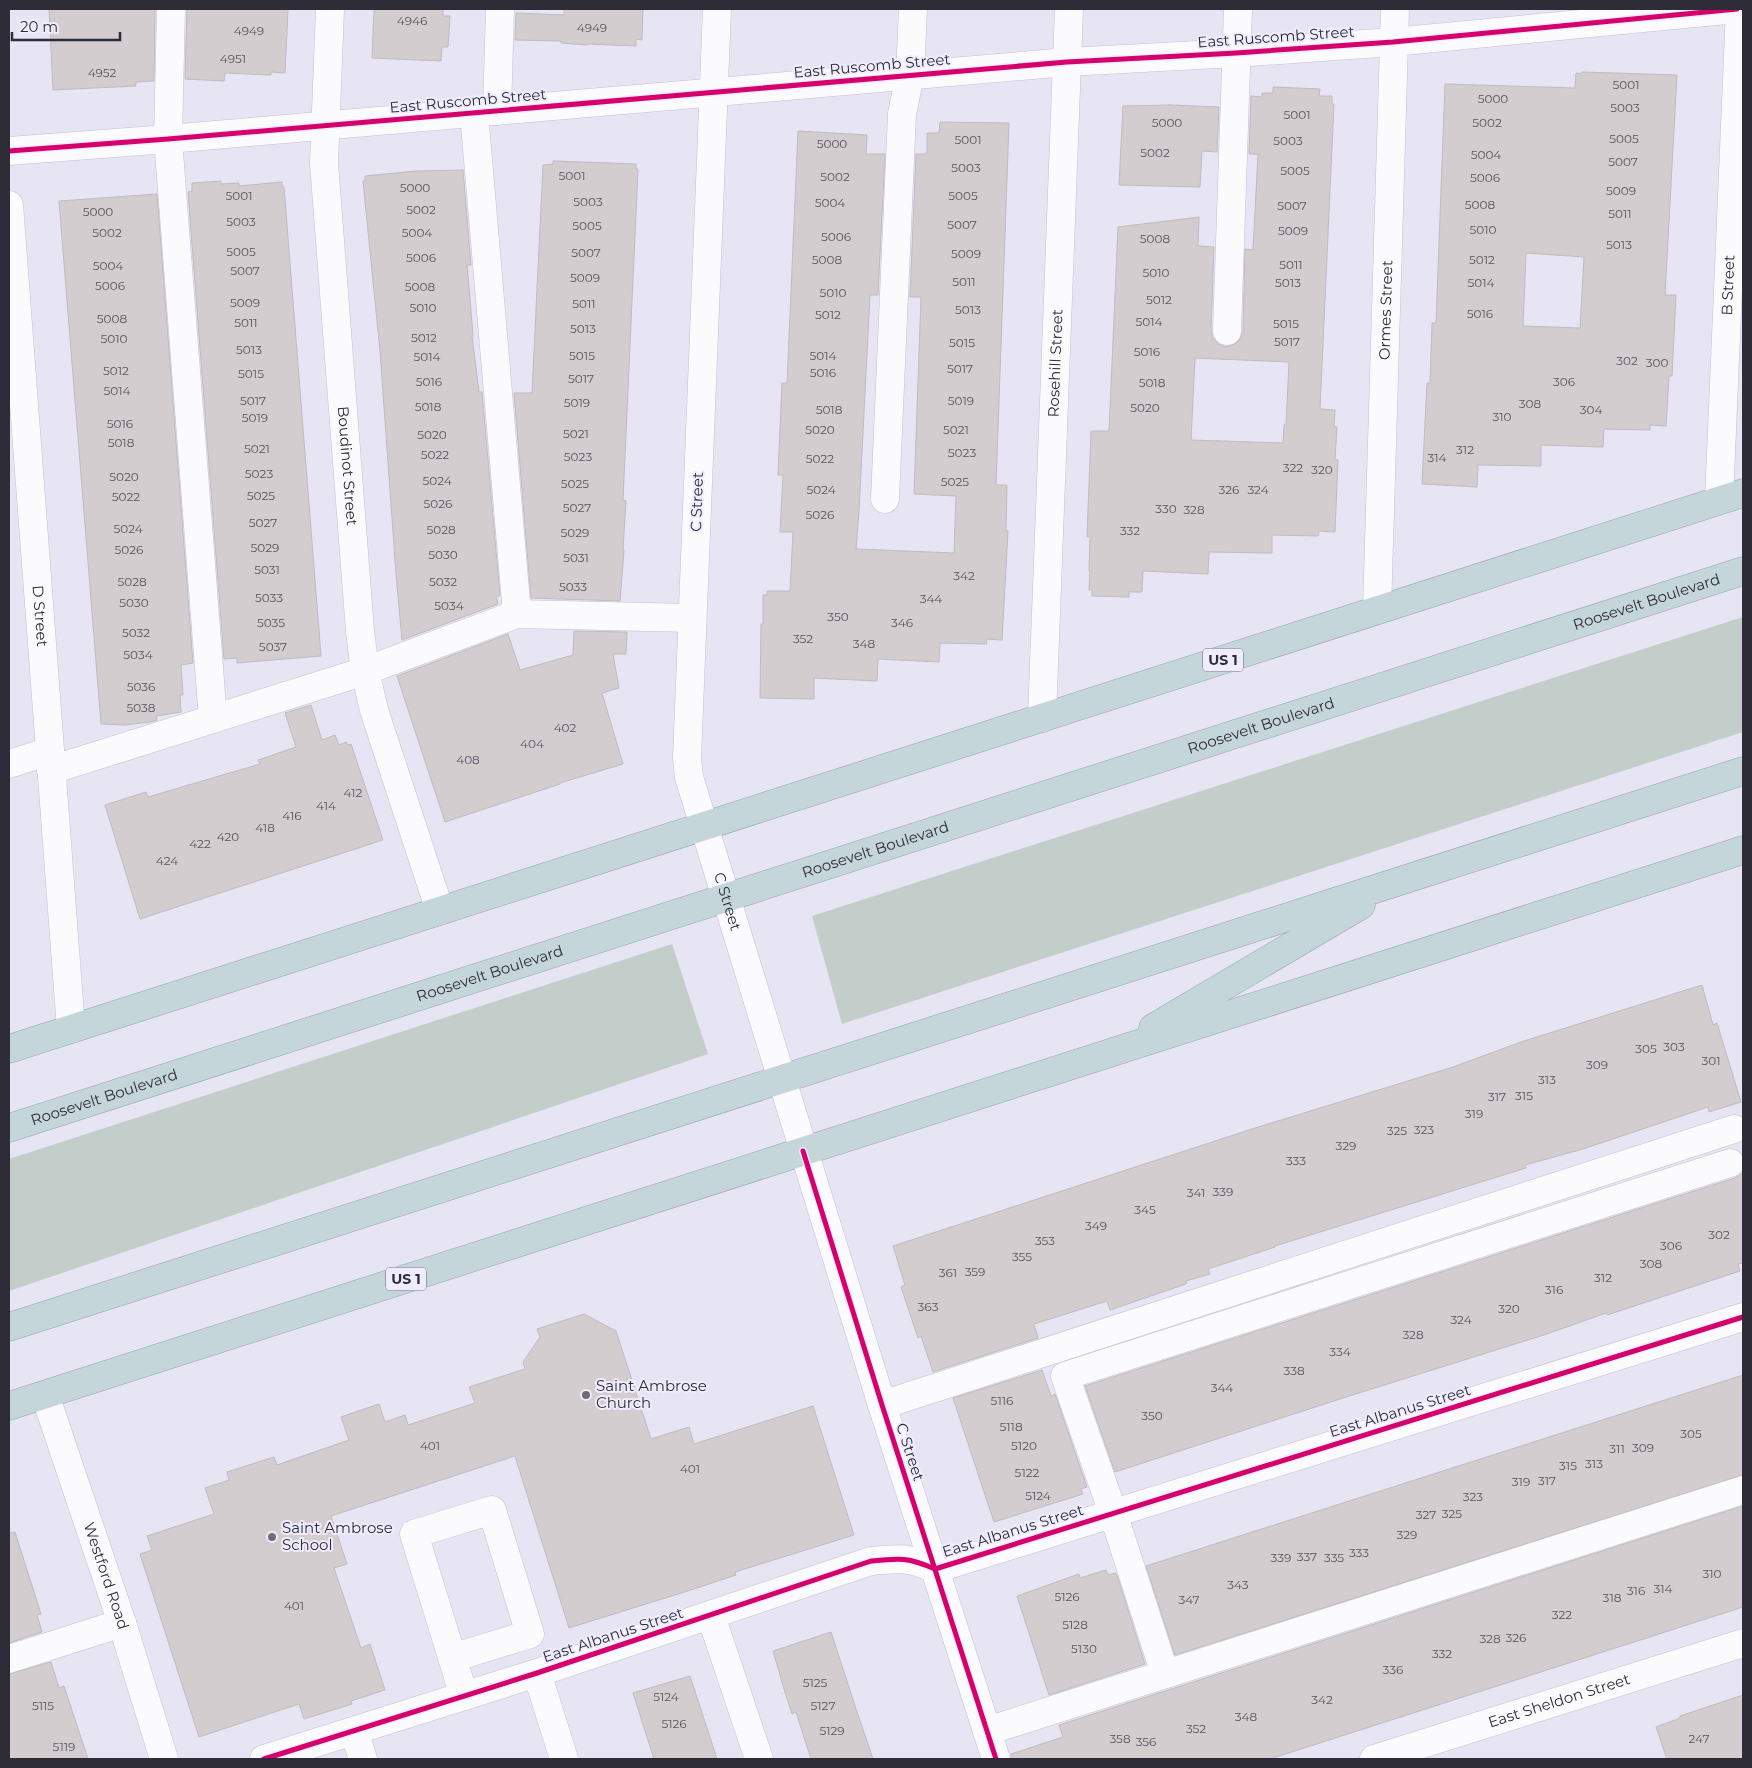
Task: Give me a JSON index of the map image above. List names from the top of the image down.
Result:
{
  "streets": {
    "highway": ["Roosevelt Boulevard", "US 1"],
    "street": [
      "East Ruscomb Street",
      "B Street",
      "Ormes Street",
      "Rosehill Street",
      "Boudinot Street",
      "C Street",
      "D Street",
      "East Albanus Street",
      "Westford Road",
      "East Sheldon Street"
    ]
  },
  "crossings": [
    ["East Ruscomb Street", "B Street"],
    ["East Ruscomb Street", "Ormes Street"],
    ["East Ruscomb Street", "Rosehill Street"],
    ["East Ruscomb Street", "Boudinot Street"],
    ["East Ruscomb Street", "C Street"],
    ["B Street", "US 1"],
    ["Ormes Street", "US 1"],
    ["Rosehill Street", "US 1"],
    ["Boudinot Street", "US 1"],
    ["C Street", "Roosevelt Boulevard"],
    ["C Street", "US 1"],
    ["C Street", "East Albanus Street"],
    ["D Street", "US 1"],
    ["US 1", "Westford Road"]
  ],
  "places": ["Saint Ambrose Church", "Saint Ambrose School"],
  "house_numbers": [
    "4946",
    "4949",
    "4949",
    "4951",
    "4952",
    "5001",
    "5000",
    "5003",
    "5001",
    "5000",
    "5002",
    "5005",
    "5001",
    "5003",
    "5000",
    "5002",
    "5004",
    "5007",
    "5003",
    "5005",
    "5001",
    "5002",
    "5006",
    "5000",
    "5009",
    "5001",
    "5005",
    "5003",
    "5004",
    "5008",
    "5007",
    "5002",
    "5000",
    "5011",
    "5003",
    "5007",
    "5005",
    "5010",
    "5009",
    "5002",
    "5004",
    "5006",
    "5008",
    "5013",
    "5005",
    "5007",
    "5009",
    "5006",
    "5008",
    "5012",
    "5011",
    "5004",
    "5007",
    "5010",
    "5009",
    "5011",
    "5013",
    "5014",
    "5006",
    "5008",
    "5010",
    "5012",
    "5009",
    "5011",
    "5010",
    "5013",
    "5016",
    "5012",
    "5008",
    "5014",
    "5011",
    "5015",
    "5013",
    "5012",
    "5010",
    "5017",
    "5015",
    "5013",
    "5016",
    "5015",
    "5014",
    "5014",
    "302",
    "300",
    "5017",
    "5012",
    "5016",
    "5015",
    "5017",
    "5016",
    "306",
    "5018",
    "5014",
    "5017",
    "5019",
    "5019",
    "308",
    "5018",
    "5020",
    "5018",
    "304",
    "310",
    "5019",
    "5016",
    "5020",
    "5021",
    "5021",
    "5020",
    "5018",
    "5021",
    "312",
    "5023",
    "5022",
    "5023",
    "314",
    "5022",
    "322",
    "320",
    "5023",
    "5020",
    "5024",
    "5025",
    "5025",
    "5024",
    "326",
    "324",
    "5025",
    "5022",
    "5026",
    "5027",
    "330",
    "328",
    "5026",
    "5027",
    "5024",
    "5028",
    "332",
    "5029",
    "5029",
    "5026",
    "5030",
    "5031",
    "5031",
    "342",
    "5028",
    "5032",
    "5033",
    "5033",
    "344",
    "5030",
    "5034",
    "350",
    "5035",
    "346",
    "5032",
    "352",
    "348",
    "5037",
    "5034",
    "5036",
    "5038",
    "402",
    "404",
    "408",
    "412",
    "414",
    "416",
    "418",
    "420",
    "422",
    "424",
    "303",
    "305",
    "301",
    "309",
    "313",
    "315",
    "317",
    "319",
    "323",
    "325",
    "329",
    "333",
    "339",
    "341",
    "345",
    "349",
    "302",
    "353",
    "306",
    "355",
    "308",
    "359",
    "361",
    "312",
    "316",
    "363",
    "320",
    "324",
    "328",
    "334",
    "338",
    "344",
    "5116",
    "350",
    "5118",
    "305",
    "401",
    "5120",
    "309",
    "311",
    "313",
    "315",
    "401",
    "5122",
    "317",
    "319",
    "5124",
    "323",
    "325",
    "327",
    "329",
    "333",
    "337",
    "339",
    "335",
    "310",
    "343",
    "314",
    "316",
    "5126",
    "318",
    "347",
    "401",
    "322",
    "5128",
    "326",
    "328",
    "5130",
    "332",
    "336",
    "5125",
    "5124",
    "342",
    "5115",
    "5127",
    "348",
    "5126",
    "352",
    "5129",
    "358",
    "247",
    "356",
    "5119"
  ],
  "scale_bar": "20 m"
}
